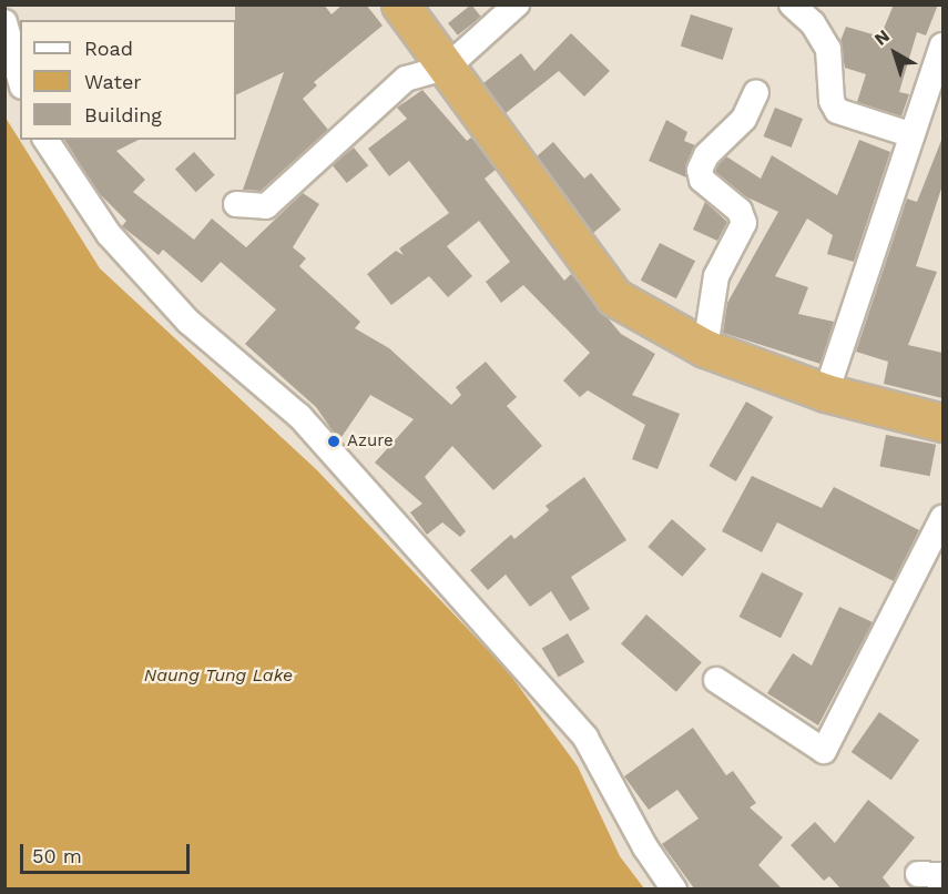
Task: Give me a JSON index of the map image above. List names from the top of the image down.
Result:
{
  "water": ["Naung Tung Lake"],
  "places": ["Azure"],
  "legend": ["Road", "Water", "Building"],
  "scale_bar": "50 m",
  "north": "top left"
}
